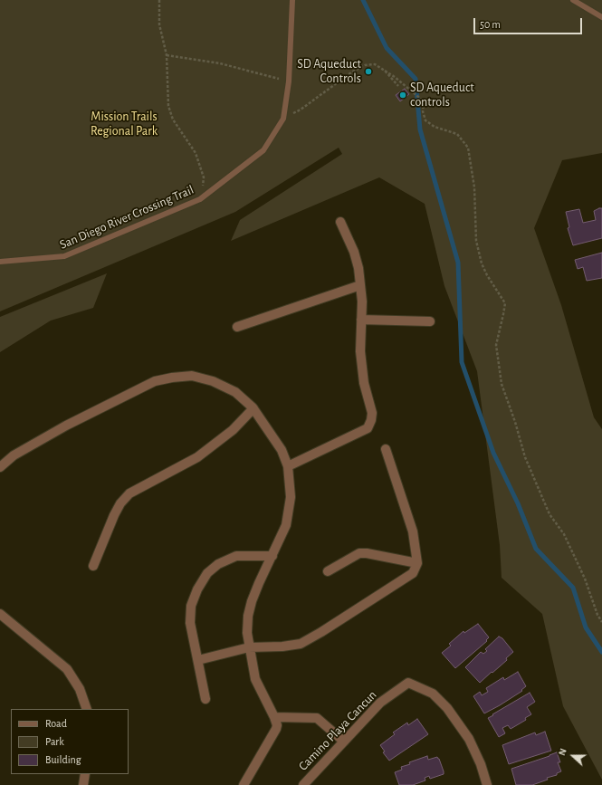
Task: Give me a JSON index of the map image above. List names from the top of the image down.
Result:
{
  "streets": {
    "street": ["Camino Playa Cancun"],
    "lane": ["San Diego River Crossing Trail"]
  },
  "parks": ["Mission Trails Regional Park"],
  "places": ["SD Aqueduct Controls", "SD Aqueduct controls"],
  "legend": ["Road", "Park", "Building"],
  "scale_bar": "50 m",
  "north": "left"
}
